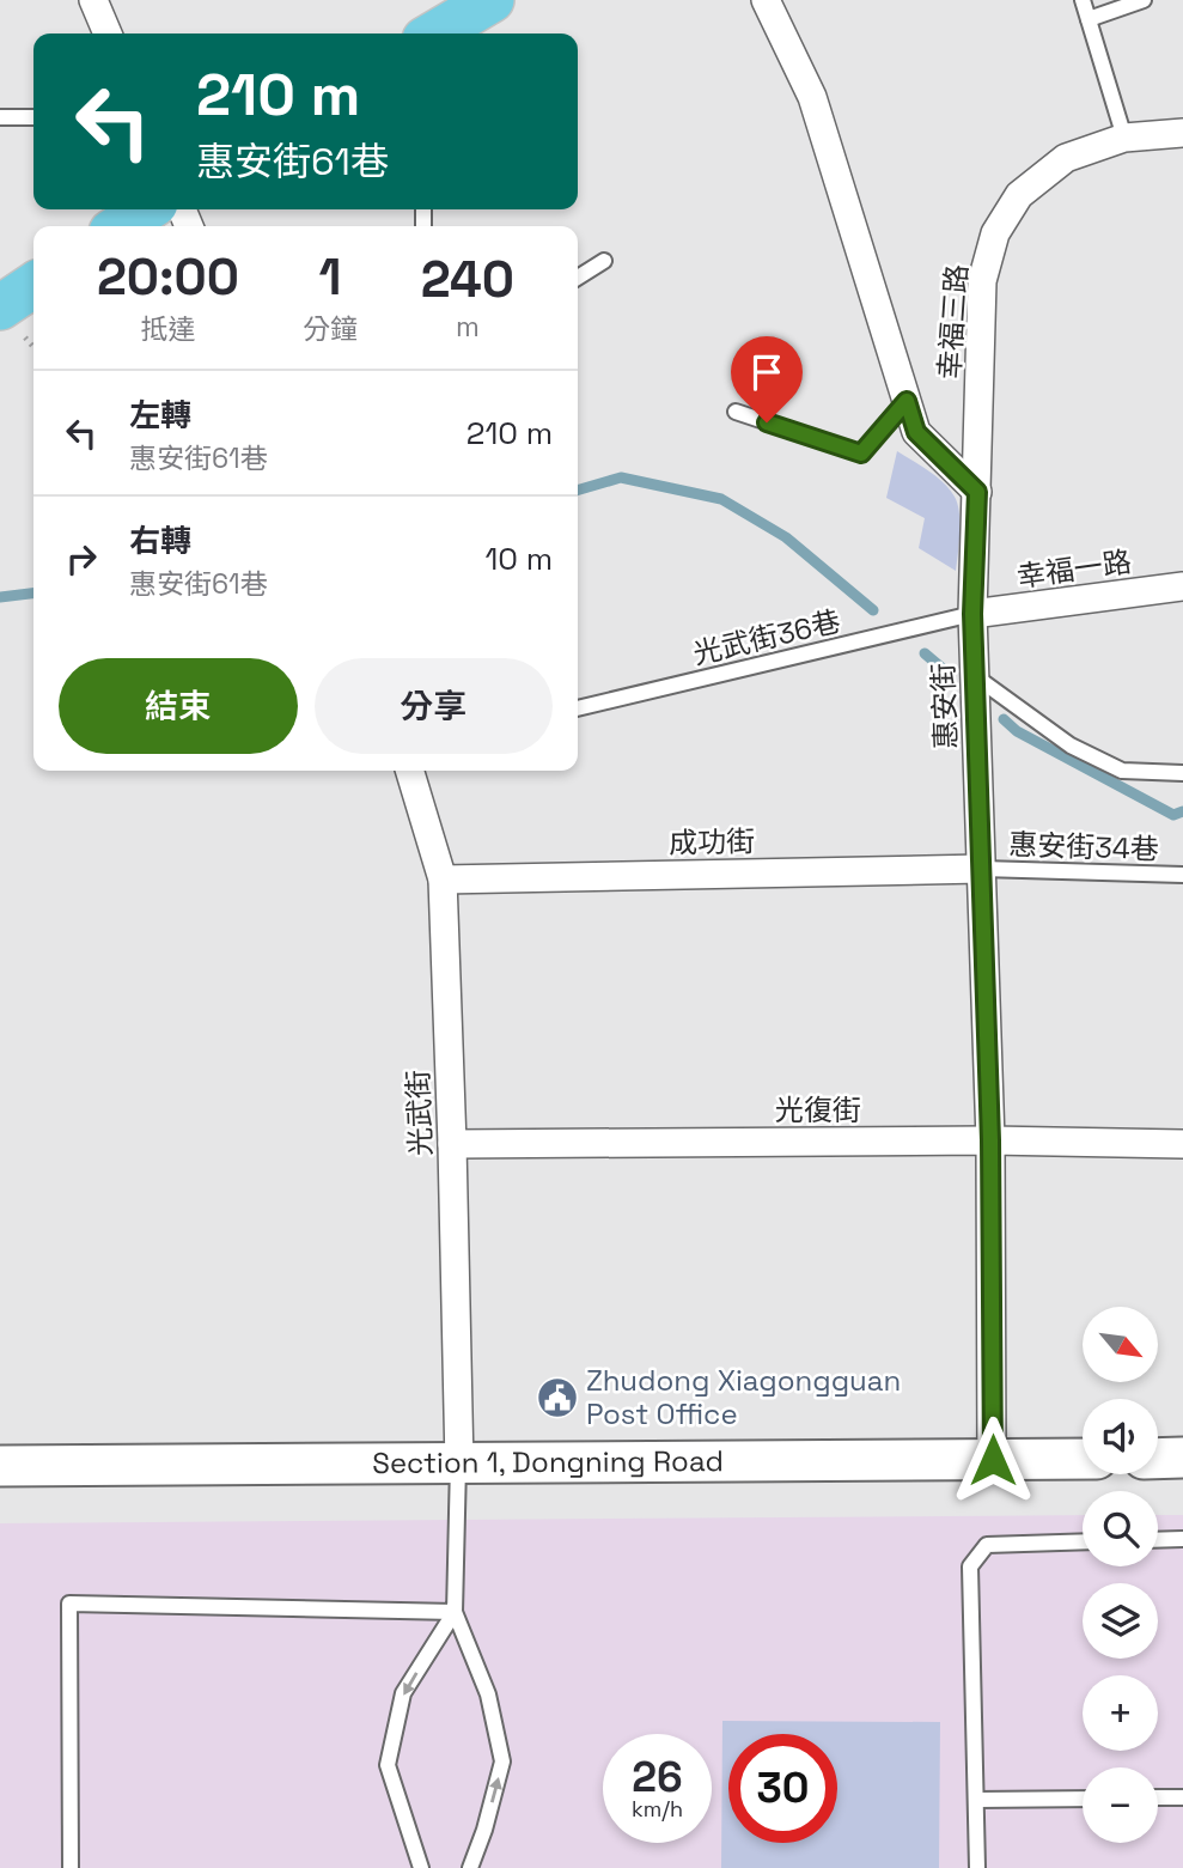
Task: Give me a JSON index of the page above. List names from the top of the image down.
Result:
{
  "streets": {
    "main road": ["Section 1, Dongning Road"],
    "street": [
      "幸福三路",
      "幸福一路",
      "惠安街",
      "成功街",
      "光復街",
      "光武街"
    ],
    "lane": ["光武街36巷", "惠安街34巷"]
  },
  "crossings": [
    ["幸福三路", "惠安街"],
    ["幸福一路", "光武街36巷"],
    ["幸福一路", "惠安街"],
    ["光武街36巷", "惠安街"],
    ["惠安街", "成功街"],
    ["惠安街", "惠安街34巷"],
    ["惠安街", "光復街"],
    ["惠安街", "Section 1, Dongning Road"],
    ["成功街", "惠安街34巷"],
    ["成功街", "光武街"],
    ["光復街", "光武街"],
    ["光武街", "Section 1, Dongning Road"]
  ],
  "places": {
    "public building": ["Zhudong Xiagongguan Post Office"]
  },
  "north": "bottom right",
  "page": {
    "turn": ["210 m", "惠安街61巷"],
    "eta": [
      "20:00",
      "抵達",
      "1",
      "分鐘",
      "240",
      "m"
    ],
    "list": [
      {
        "name": "左轉",
        "note": "惠安街61巷",
        "value": "210 m"
      },
      {
        "name": "右轉",
        "note": "惠安街61巷",
        "value": "10 m"
      }
    ],
    "buttons": ["結束", "分享"],
    "map_buttons": ["+", "−"],
    "speed": "26 km/h",
    "limit": "30"
  }
}
